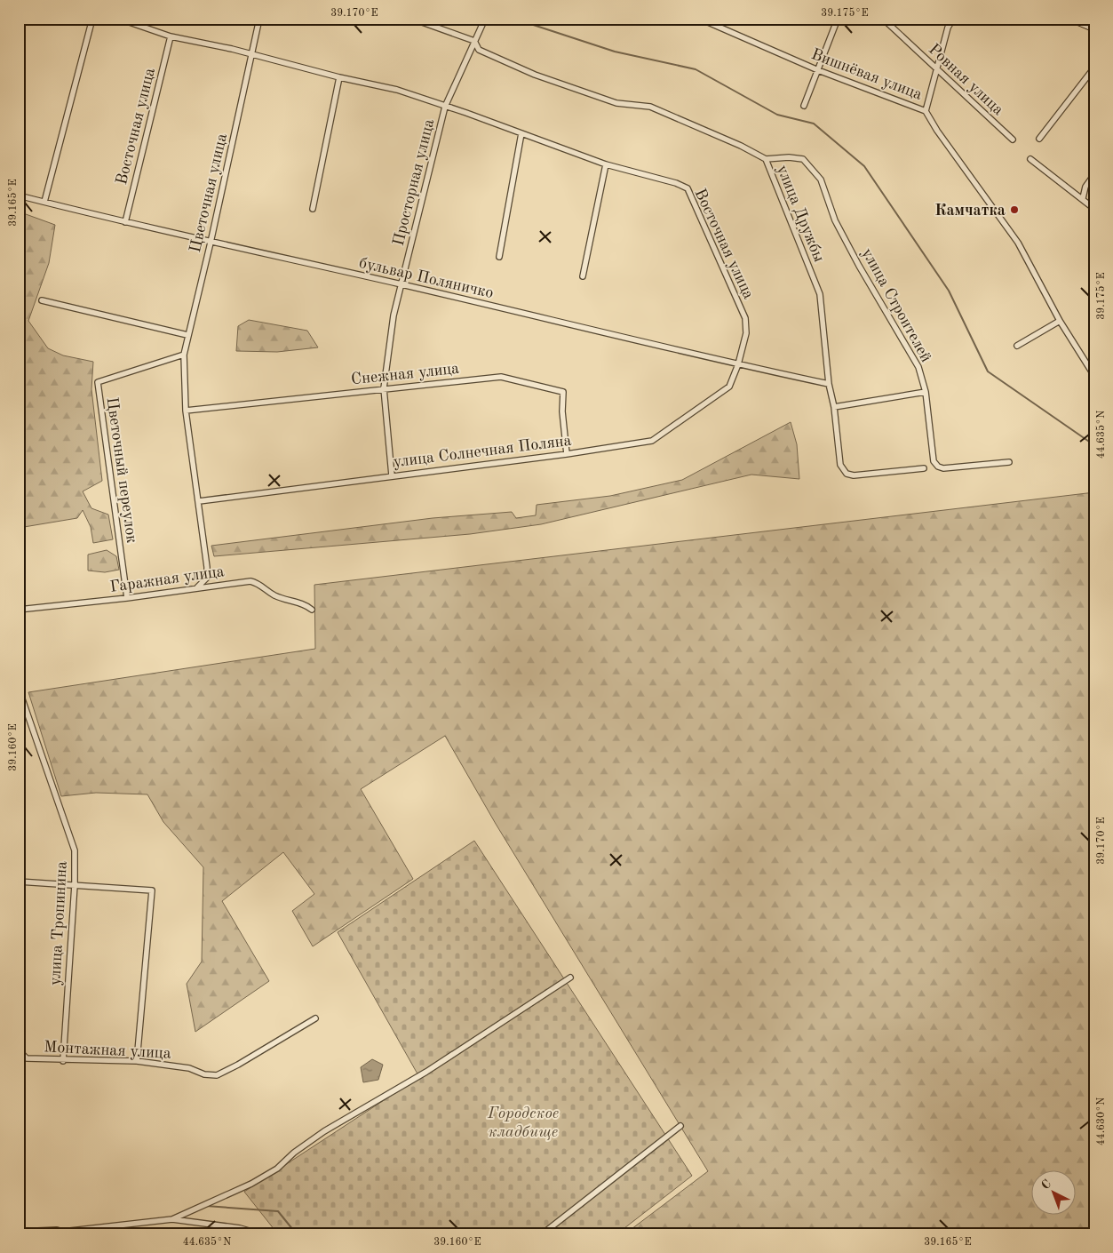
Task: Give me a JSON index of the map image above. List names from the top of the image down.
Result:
{
  "streets": {
    "street": [
      "Вишнёвая улица",
      "Ровная улица",
      "Восточная улица",
      "Просторная улица",
      "Цветочная улица",
      "улица Дружбы",
      "бульвар Поляничко",
      "улица Строителей",
      "Снежная улица",
      "улица Солнечная Поляна",
      "Цветочный переулок",
      "Гаражная улица",
      "улица Тропинина",
      "Монтажная улица"
    ]
  },
  "crossings": [
    ["Восточная улица", "Просторная улица"],
    ["Восточная улица", "Цветочная улица"],
    ["Восточная улица", "бульвар Поляничко"],
    ["Восточная улица", "улица Солнечная Поляна"],
    ["Просторная улица", "улица Дружбы"],
    ["Просторная улица", "бульвар Поляничко"],
    ["Просторная улица", "Снежная улица"],
    ["Просторная улица", "улица Солнечная Поляна"],
    ["Цветочная улица", "бульвар Поляничко"],
    ["Цветочная улица", "Снежная улица"],
    ["Цветочная улица", "улица Солнечная Поляна"],
    ["Цветочная улица", "Цветочный переулок"],
    ["Цветочная улица", "Гаражная улица"],
    ["улица Дружбы", "бульвар Поляничко"],
    ["улица Дружбы", "улица Строителей"],
    ["бульвар Поляничко", "улица Солнечная Поляна"],
    ["Снежная улица", "улица Солнечная Поляна"],
    ["Цветочный переулок", "Гаражная улица"],
    ["улица Тропинина", "Монтажная улица"]
  ],
  "parks": ["Городское кладбище"],
  "places": ["Камчатка"],
  "north": "top left",
  "coordinates": [
    "39.170°E",
    "39.175°E",
    "39.165°E",
    "44.635°N",
    "39.160°E",
    "44.630°N"
  ]
}
